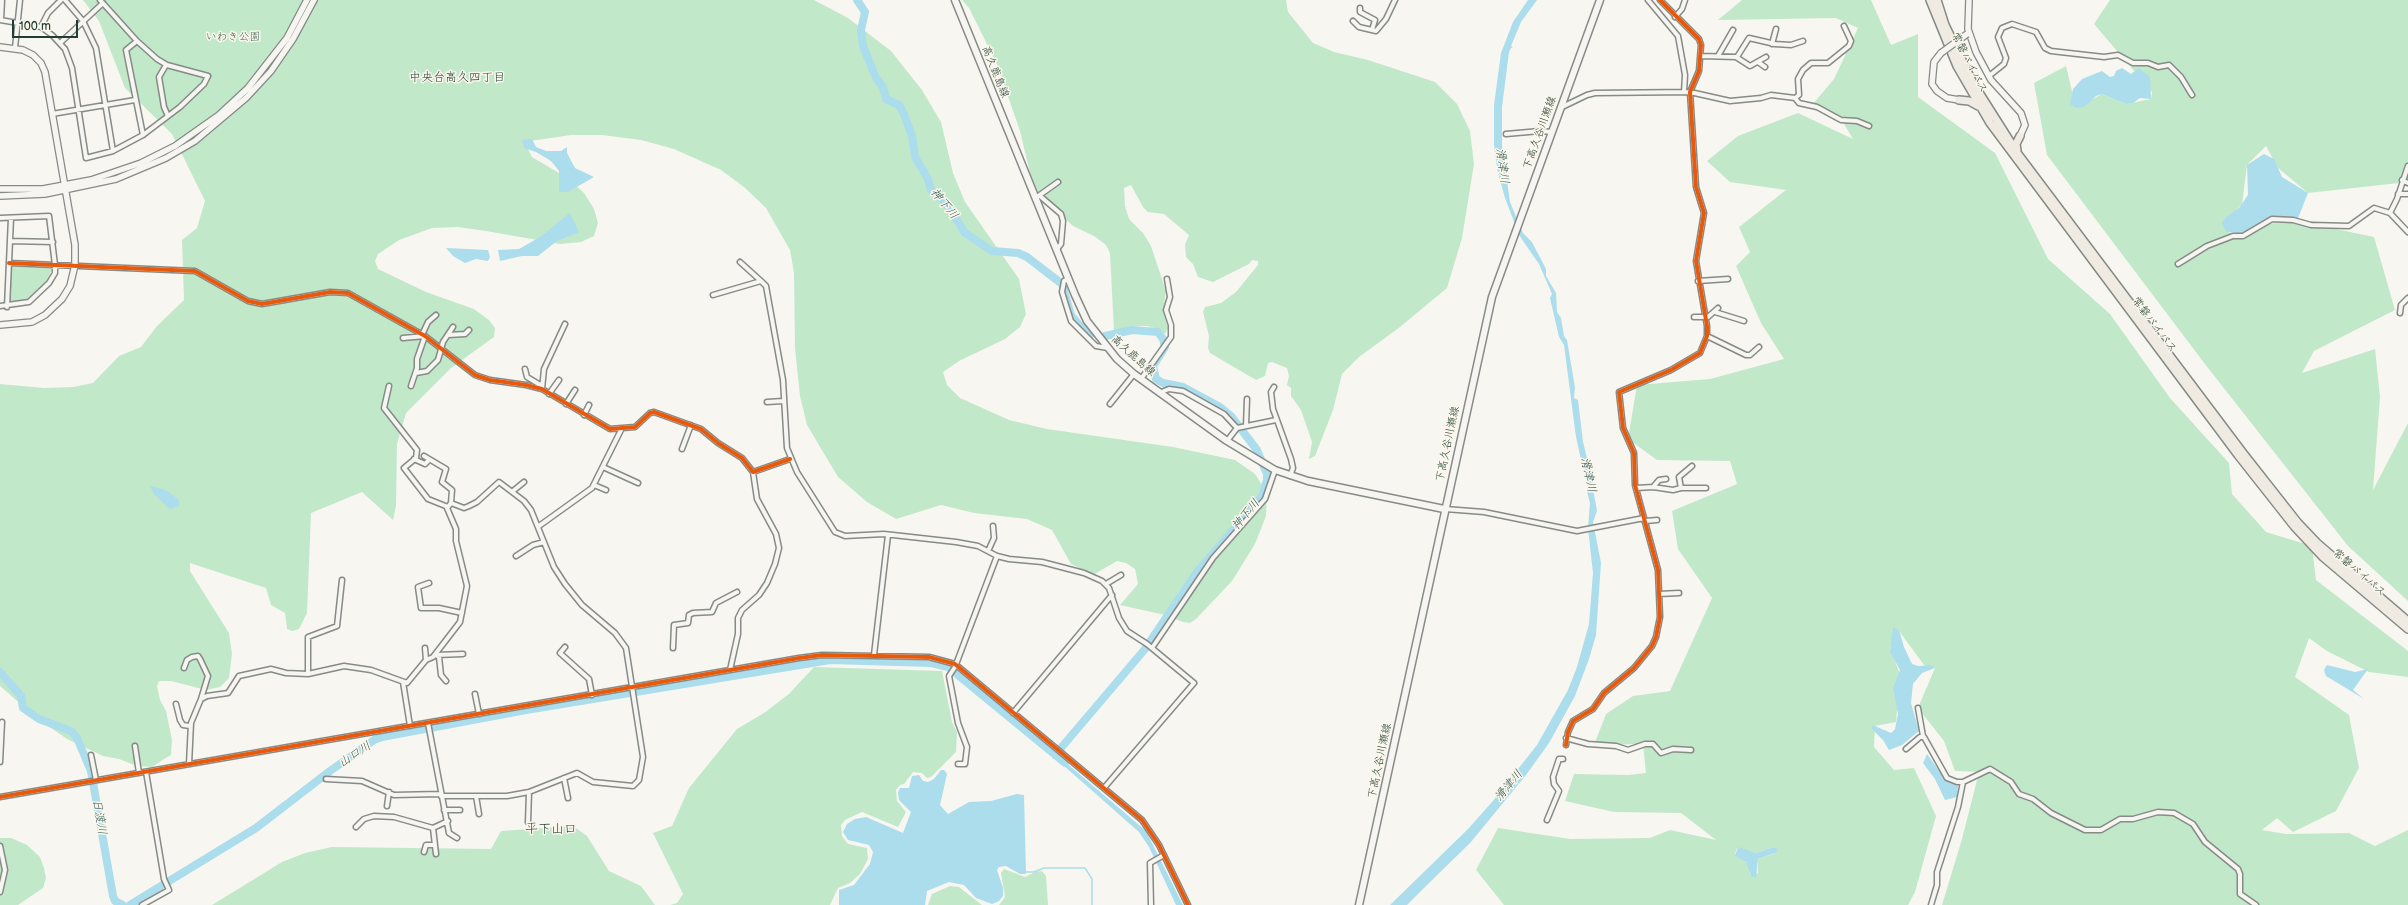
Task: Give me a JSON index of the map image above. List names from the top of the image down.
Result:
{
  "streets": {
    "highway": ["常磐バイパス"],
    "main road": ["高久鹿島線", "下高久谷川瀬線"]
  },
  "crossings": [
    ["高久鹿島線", "下高久谷川瀬線"]
  ],
  "districts": ["中央台高久四丁目", "平下山口"],
  "water": [
    "滑津川",
    "神下川",
    "山口川",
    "日渡川"
  ],
  "parks": ["いわき公園"],
  "scale_bar": "100 m"
}
